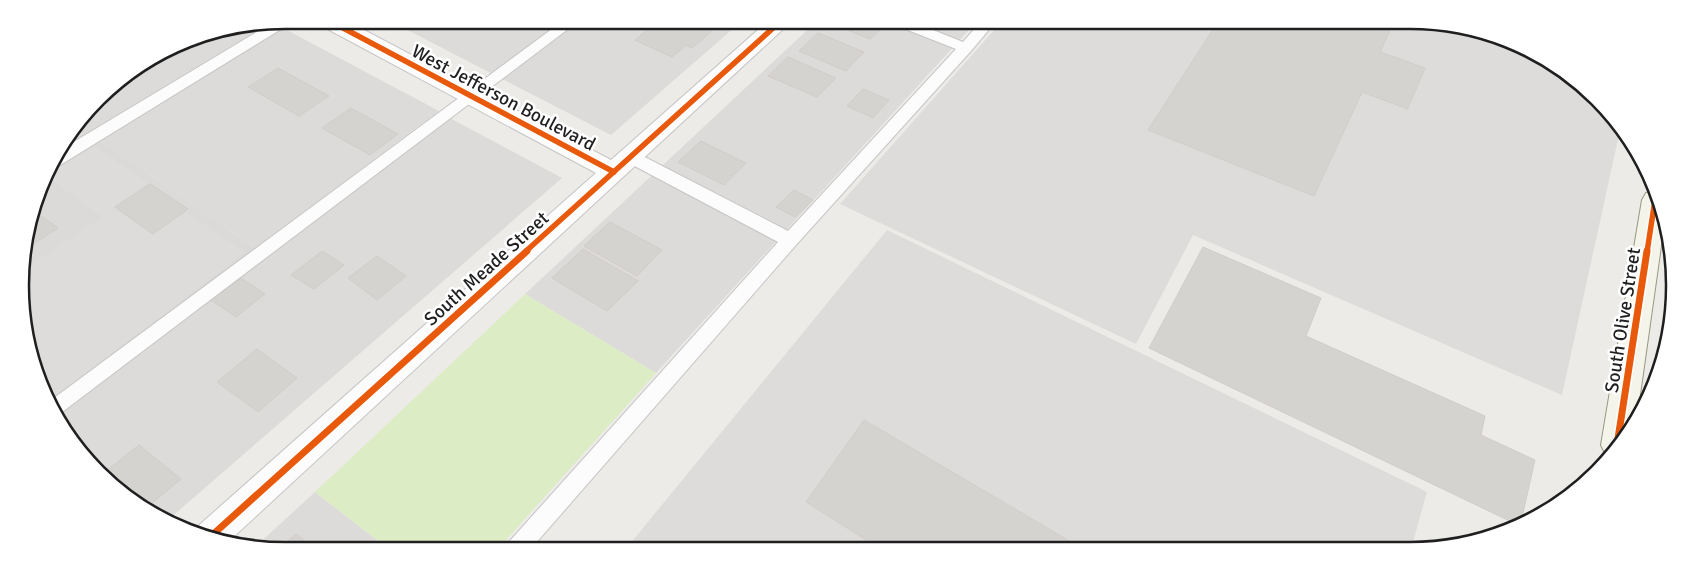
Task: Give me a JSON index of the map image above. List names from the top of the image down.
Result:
{
  "streets": {
    "street": ["West Jefferson Boulevard", "South Meade Street", "South Olive Street"]
  },
  "crossings": [
    ["West Jefferson Boulevard", "South Meade Street"]
  ]
}
